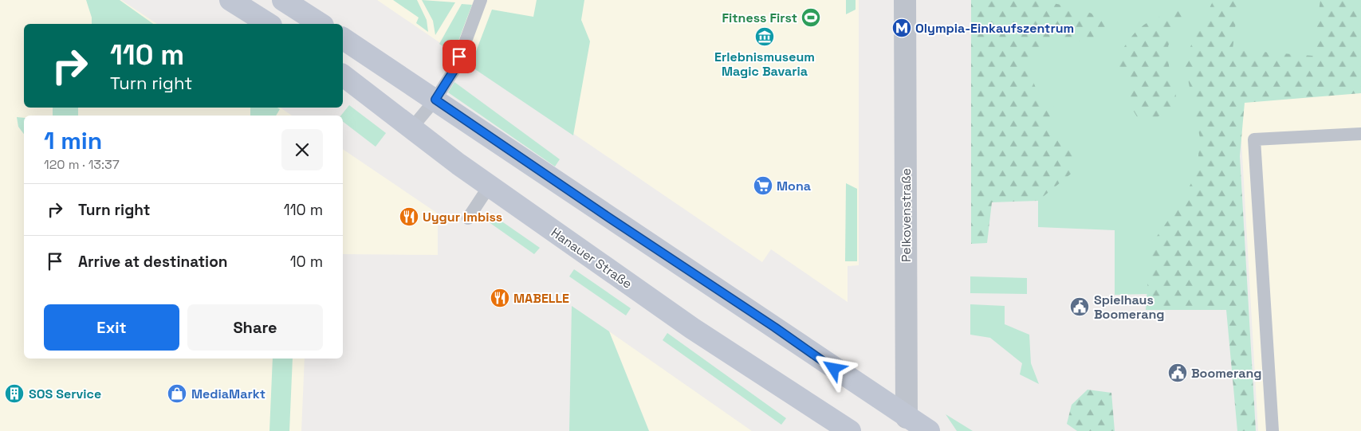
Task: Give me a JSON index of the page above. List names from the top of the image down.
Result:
{
  "streets": {
    "main road": ["Hanauer Straße"],
    "street": ["Pelkovenstraße"]
  },
  "places": {
    "sports": ["Fitness First"],
    "metro station": ["Olympia-Einkaufszentrum"],
    "museum": ["Erlebnismuseum Magic Bavaria"],
    "supermarket": ["Mona"],
    "restaurant": ["Uygur Imbiss", "MABELLE"],
    "public building": ["Spielhaus Boomerang", "Boomerang"],
    "building": ["SOS Service"],
    "shop": ["MediaMarkt"]
  },
  "page": {
    "turn": ["110 m", "Turn right"],
    "heading": ["1 min", "120 m · 13:37"],
    "list": [
      {
        "name": "Turn right",
        "value": "110 m"
      },
      {
        "name": "Arrive at destination",
        "value": "10 m"
      }
    ],
    "buttons": ["Exit", "Share"]
  }
}
